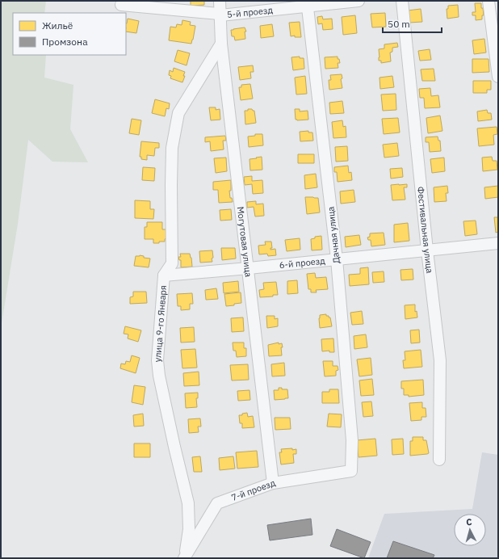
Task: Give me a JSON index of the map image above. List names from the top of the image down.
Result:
{
  "streets": {
    "street": [
      "5-й проезд",
      "Фестивальная улица",
      "Дачная улица",
      "Могутовая улица",
      "6-й проезд",
      "улица 9-го Января",
      "7-й проезд"
    ]
  },
  "crossings": [
    ["5-й проезд", "Дачная улица"],
    ["5-й проезд", "Могутовая улица"],
    ["Фестивальная улица", "6-й проезд"],
    ["Дачная улица", "6-й проезд"],
    ["Дачная улица", "7-й проезд"],
    ["Могутовая улица", "6-й проезд"],
    ["Могутовая улица", "улица 9-го Января"],
    ["Могутовая улица", "7-й проезд"],
    ["6-й проезд", "улица 9-го Января"],
    ["улица 9-го Января", "7-й проезд"]
  ],
  "legend": ["Жильё", "Промзона"],
  "scale_bar": "50 m",
  "north": "top"
}
